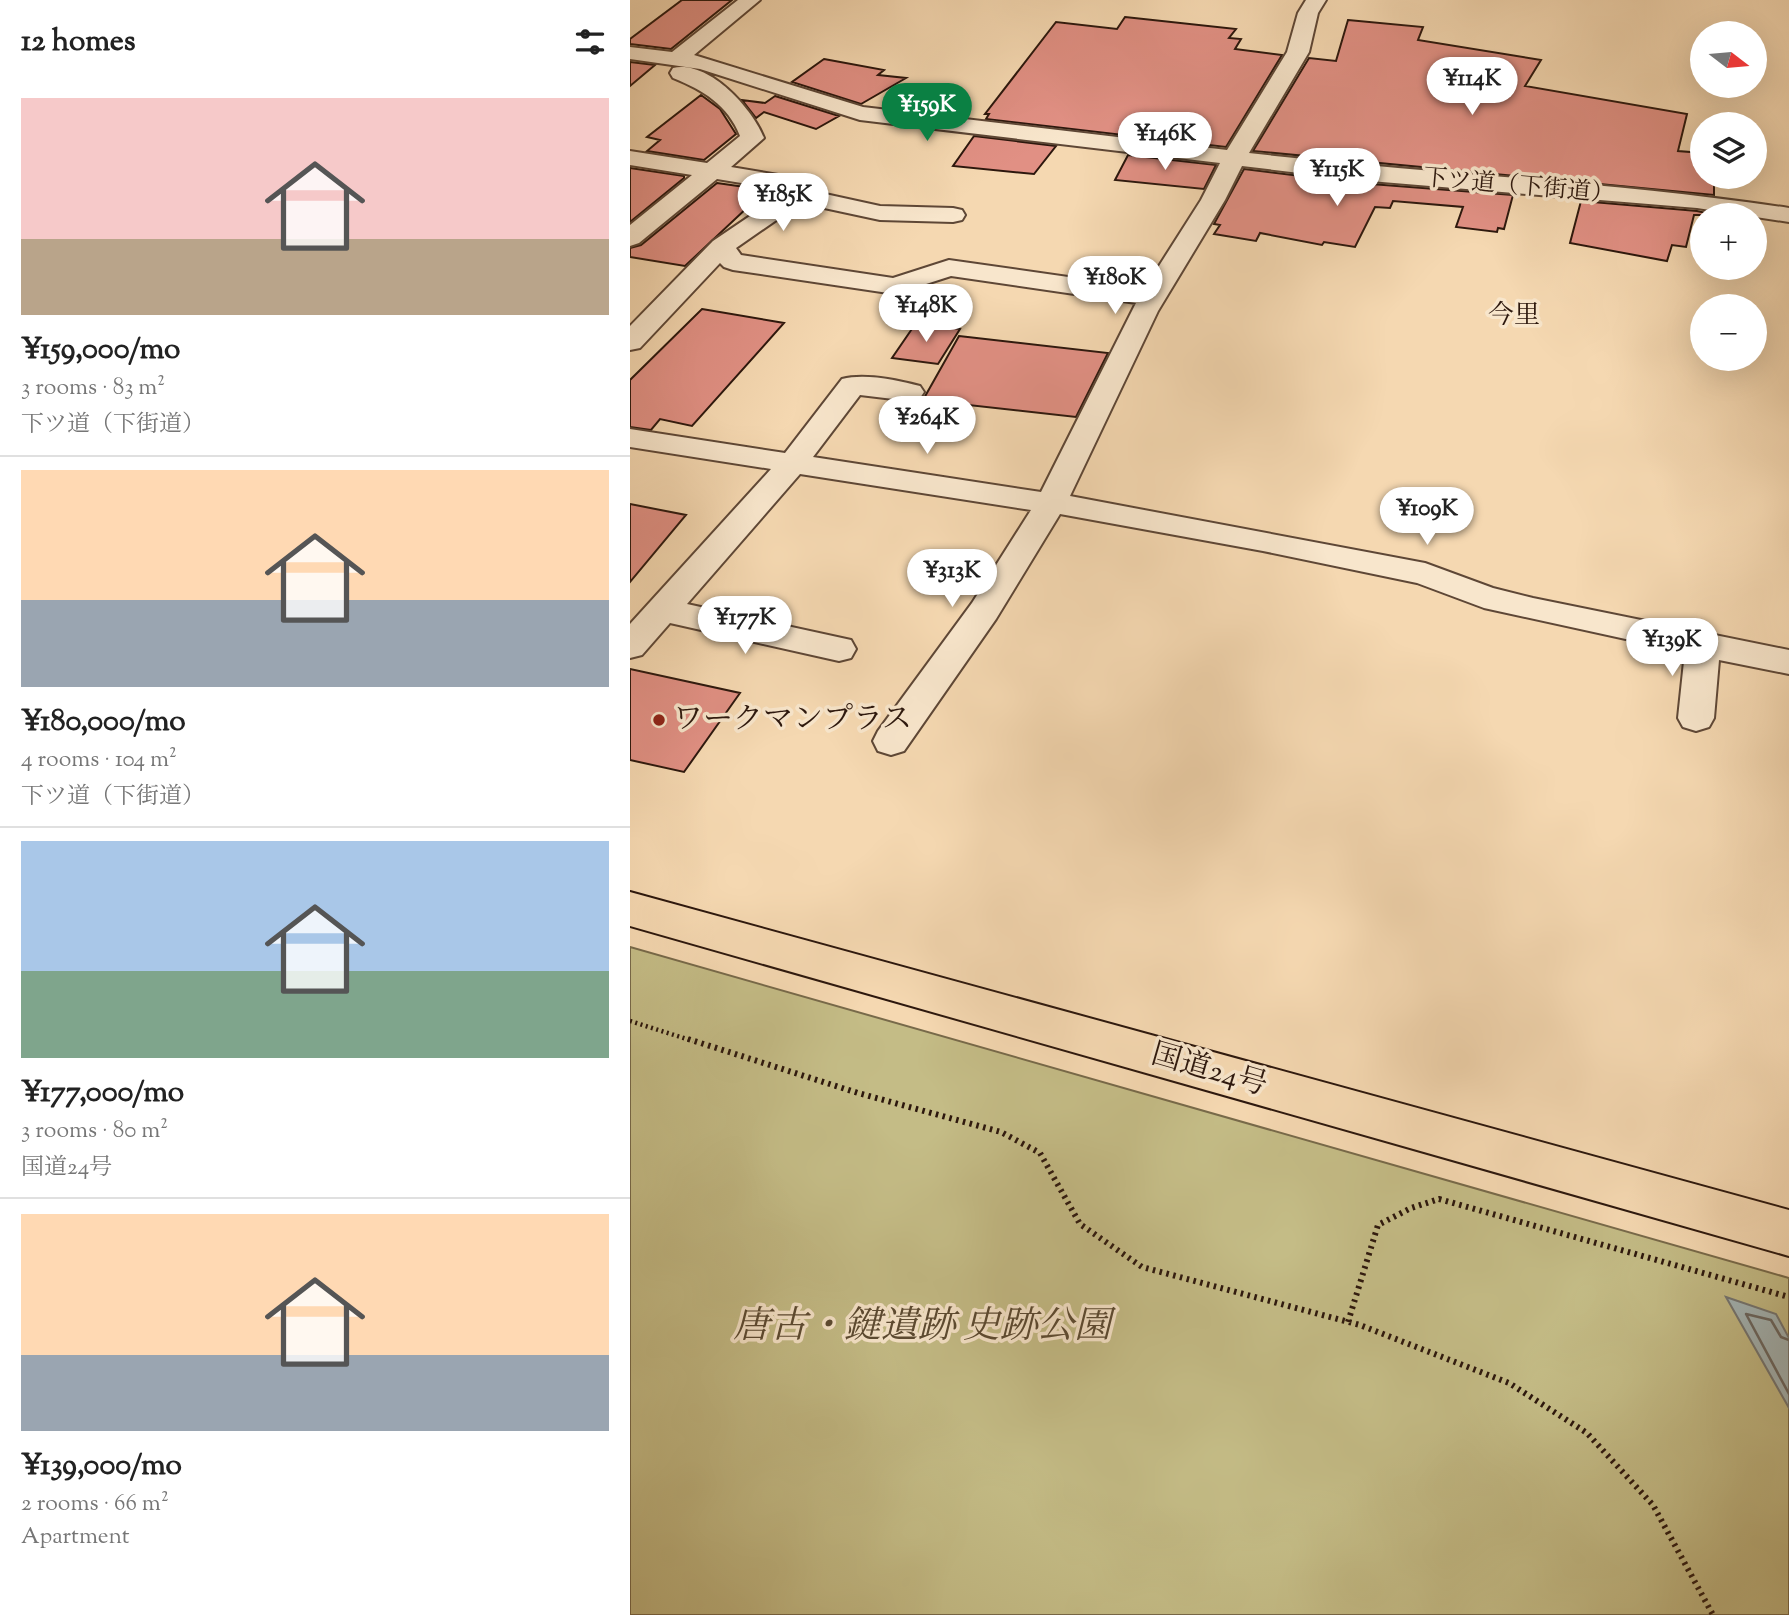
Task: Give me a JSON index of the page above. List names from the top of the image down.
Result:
{
  "streets": {
    "highway": ["国道24号"],
    "street": ["下ツ道（下街道）"]
  },
  "districts": ["今里"],
  "parks": ["唐古・鍵遺跡 史跡公園"],
  "places": ["ワークマンプラス"],
  "north": "right",
  "page": {
    "heading": "12 homes",
    "map_buttons": ["+", "−"],
    "price": [
      "¥114K",
      "¥159K",
      "¥146K",
      "¥115K",
      "¥185K",
      "¥180K",
      "¥148K",
      "¥264K",
      "¥109K",
      "¥313K",
      "¥177K",
      "¥139K"
    ],
    "list": [
      {
        "name": "¥159,000/mo",
        "note": "3 rooms · 83 m² · 下ツ道（下街道）"
      },
      {
        "name": "¥180,000/mo",
        "note": "4 rooms · 104 m² · 下ツ道（下街道）"
      },
      {
        "name": "¥177,000/mo",
        "note": "3 rooms · 80 m² · 国道24号"
      },
      {
        "name": "¥139,000/mo",
        "note": "2 rooms · 66 m² · Apartment"
      }
    ]
  }
}
